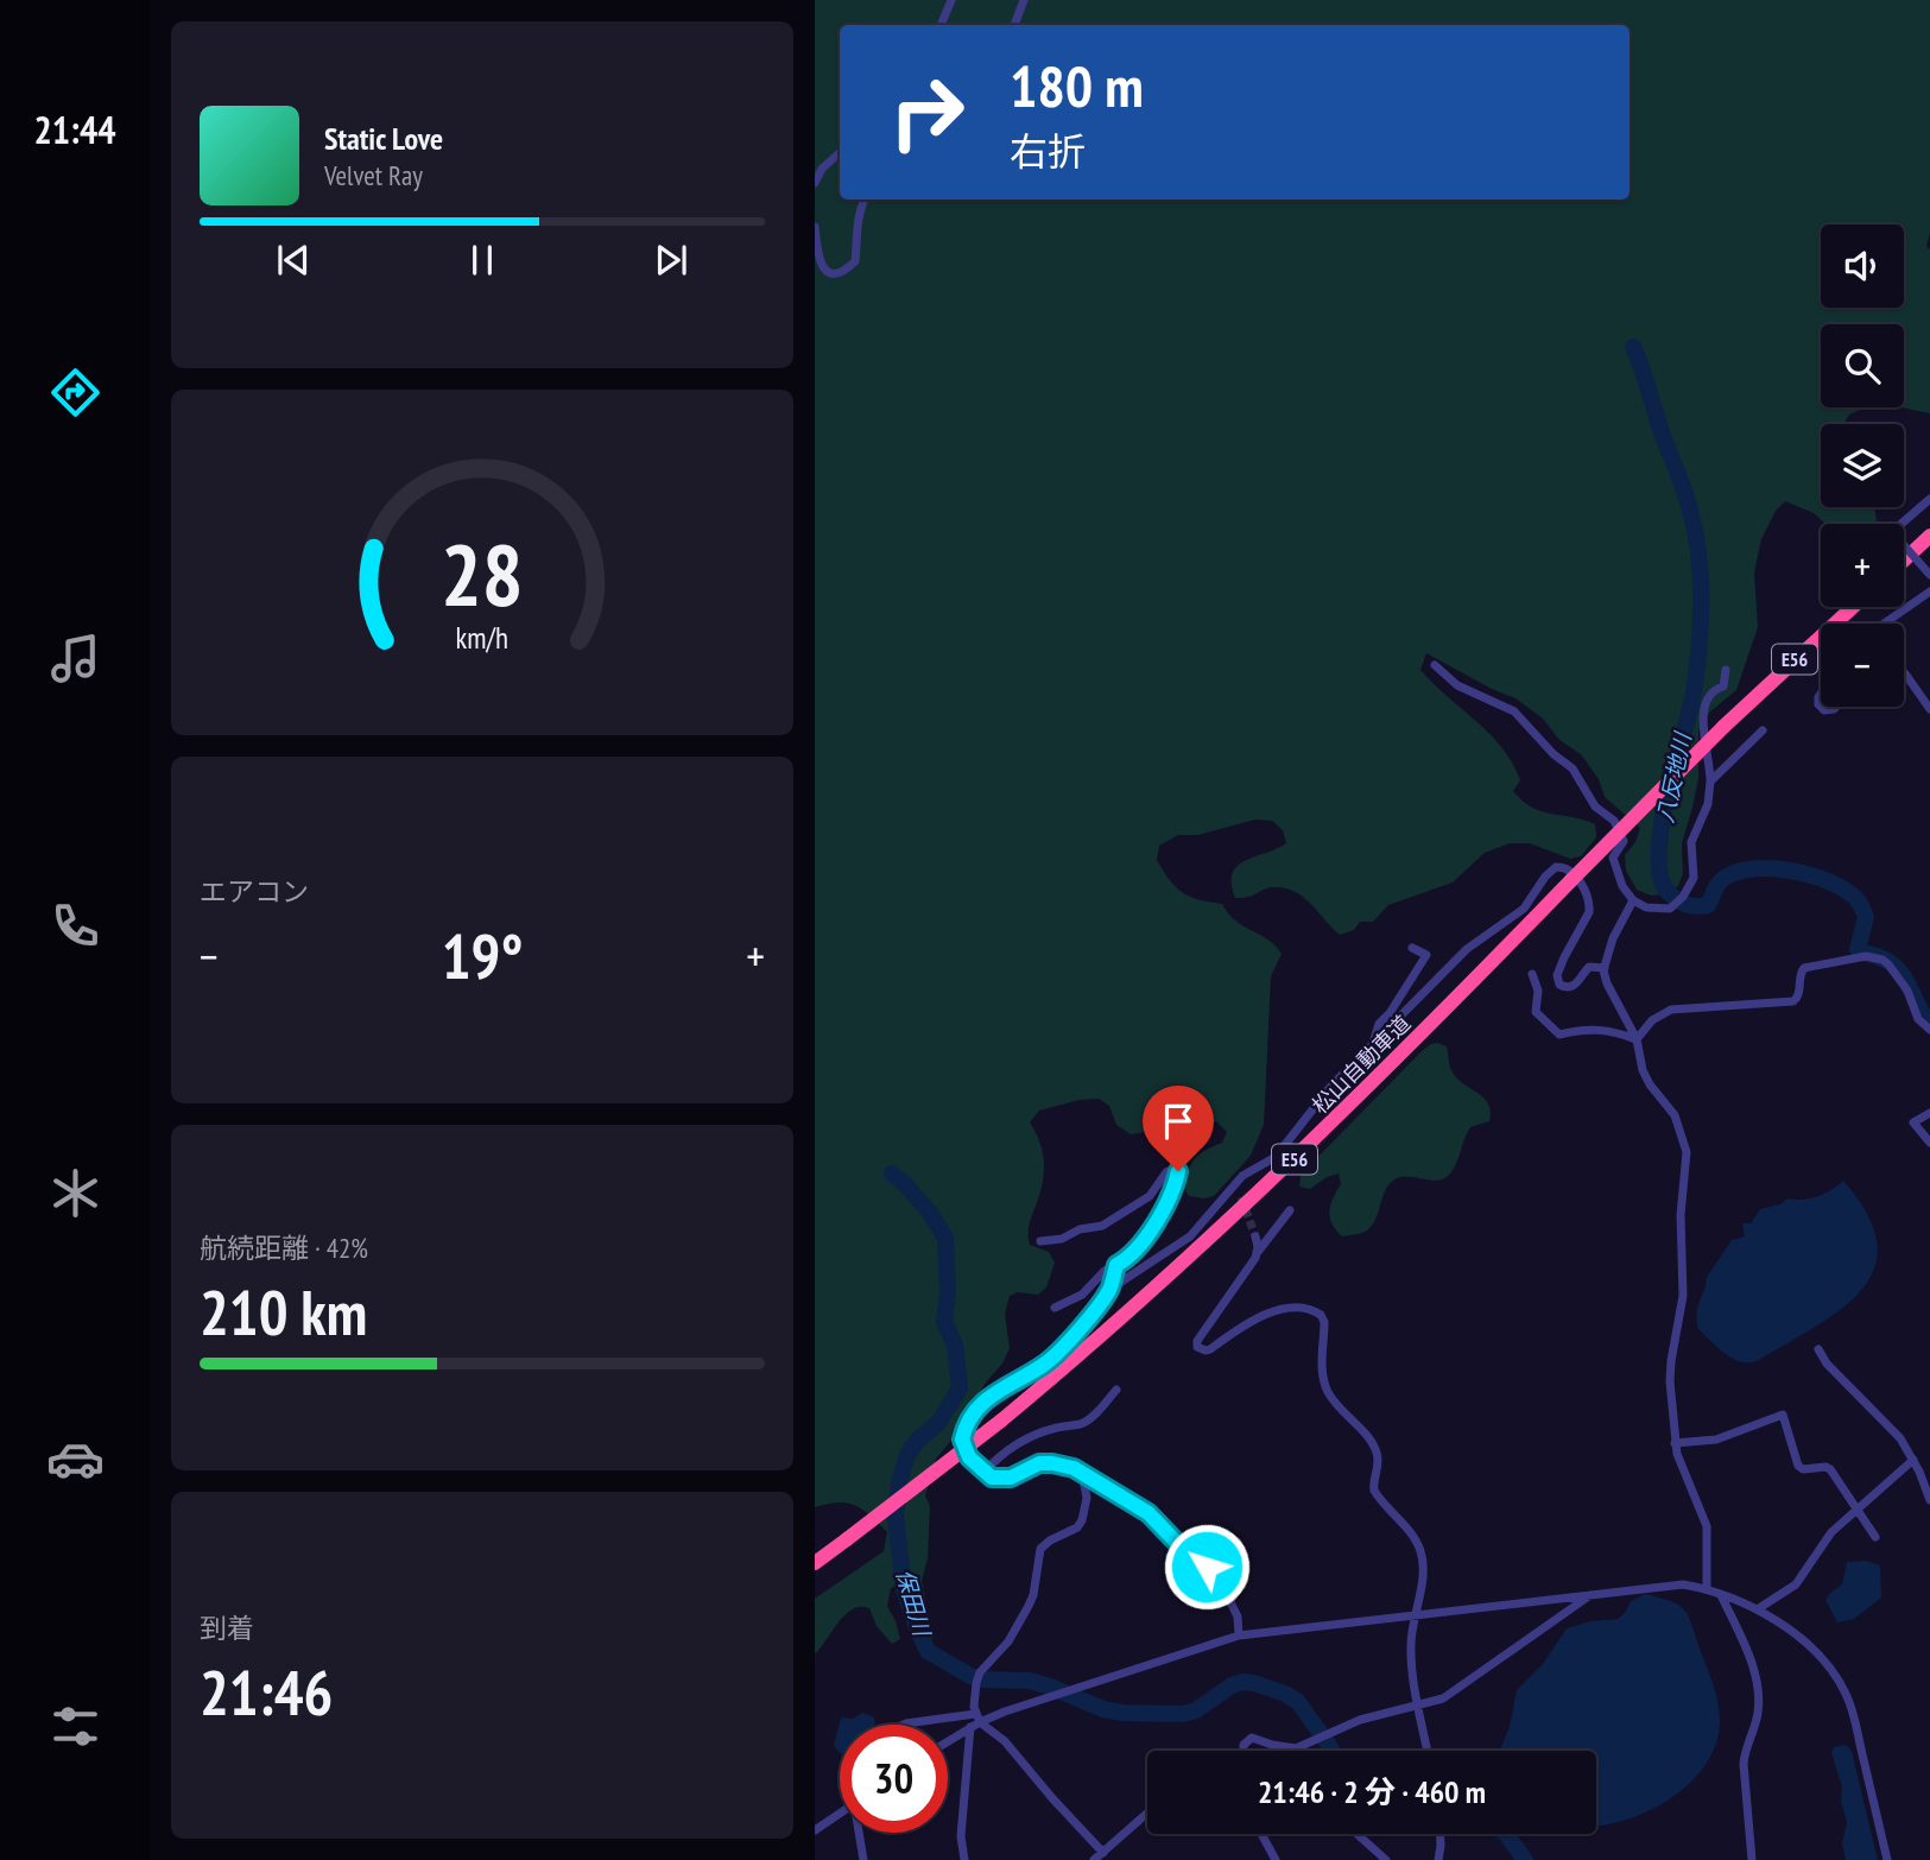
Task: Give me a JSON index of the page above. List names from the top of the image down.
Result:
{
  "streets": {
    "highway": ["E56", "松山自動車道"]
  },
  "water": ["八反地川", "保田川"],
  "page": {
    "tabs": "21:44",
    "turn": ["180 m", "右折"],
    "song": ["Static Love", "Velvet Ray"],
    "map_buttons": ["+", "−"],
    "tile": [
      "エアコン",
      ["航続距離 · 42%", "210 km"],
      ["到着", "21:46"]
    ],
    "heat": ["−", "19°", "+"],
    "limit": "30",
    "trip": "21:46 · 2 分 · 460 m",
    "gauge": ["28", "km/h"]
  }
}
